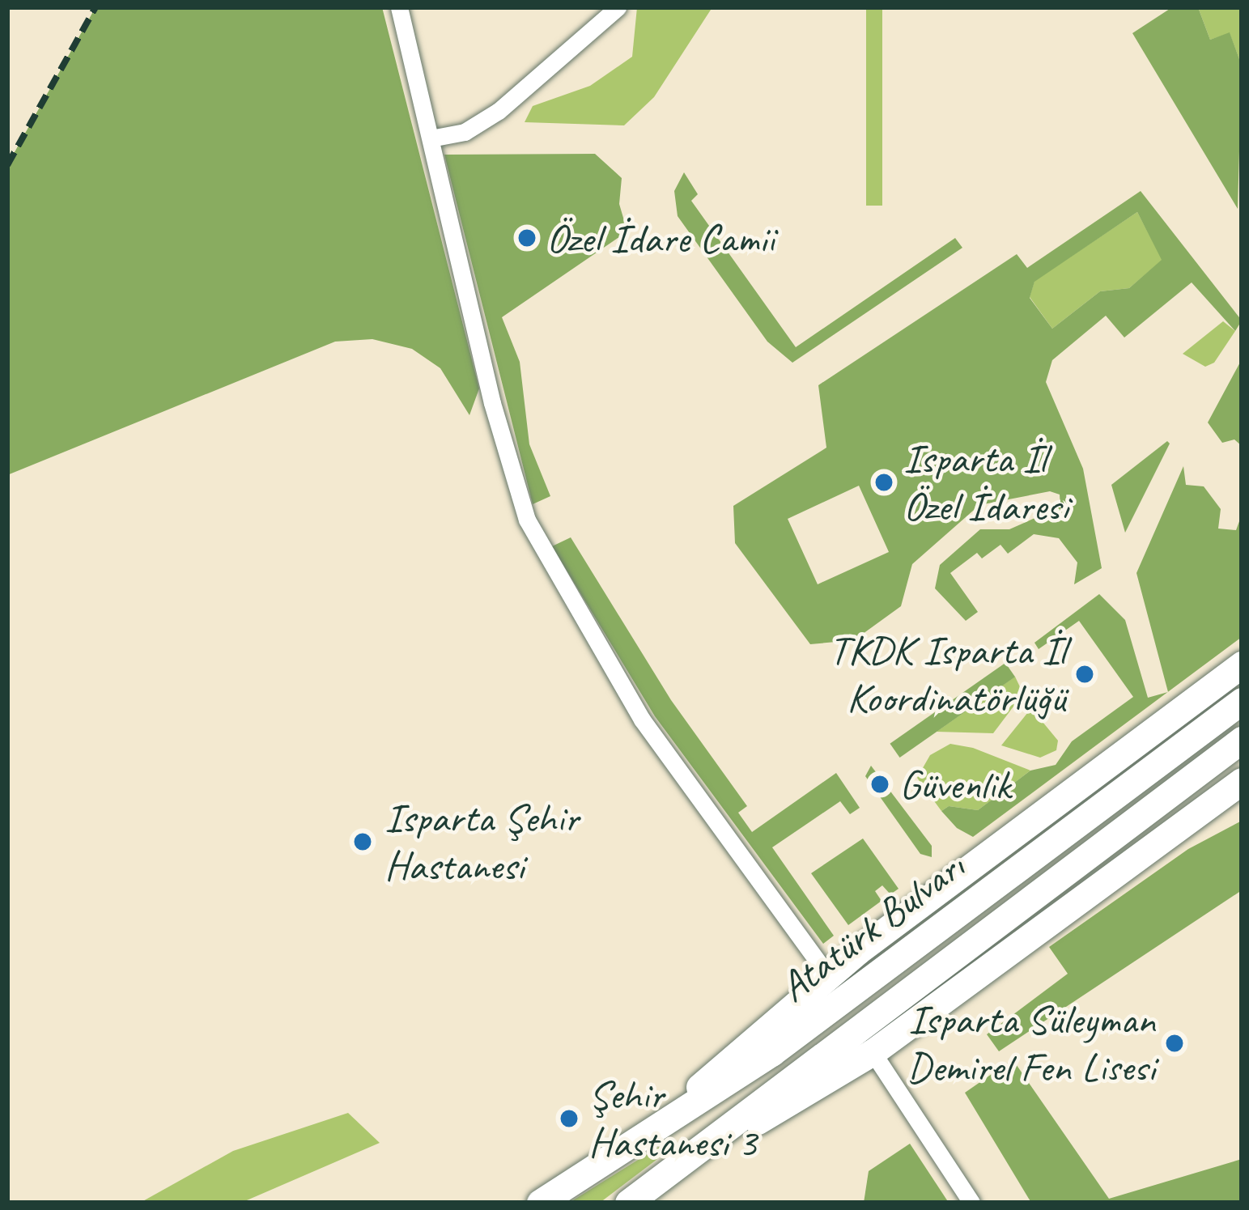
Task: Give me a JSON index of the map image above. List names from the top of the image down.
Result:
{
  "streets": {
    "main road": ["Atatürk Bulvarı"]
  },
  "places": [
    "Özel İdare Camii",
    "Isparta İl Özel İdaresi",
    "TKDK Isparta İl Koordinatörlüğü",
    "Güvenlik",
    "Isparta Şehir Hastanesi",
    "Isparta Süleyman Demirel Fen Lisesi",
    "Şehir Hastanesi 3"
  ]
}
